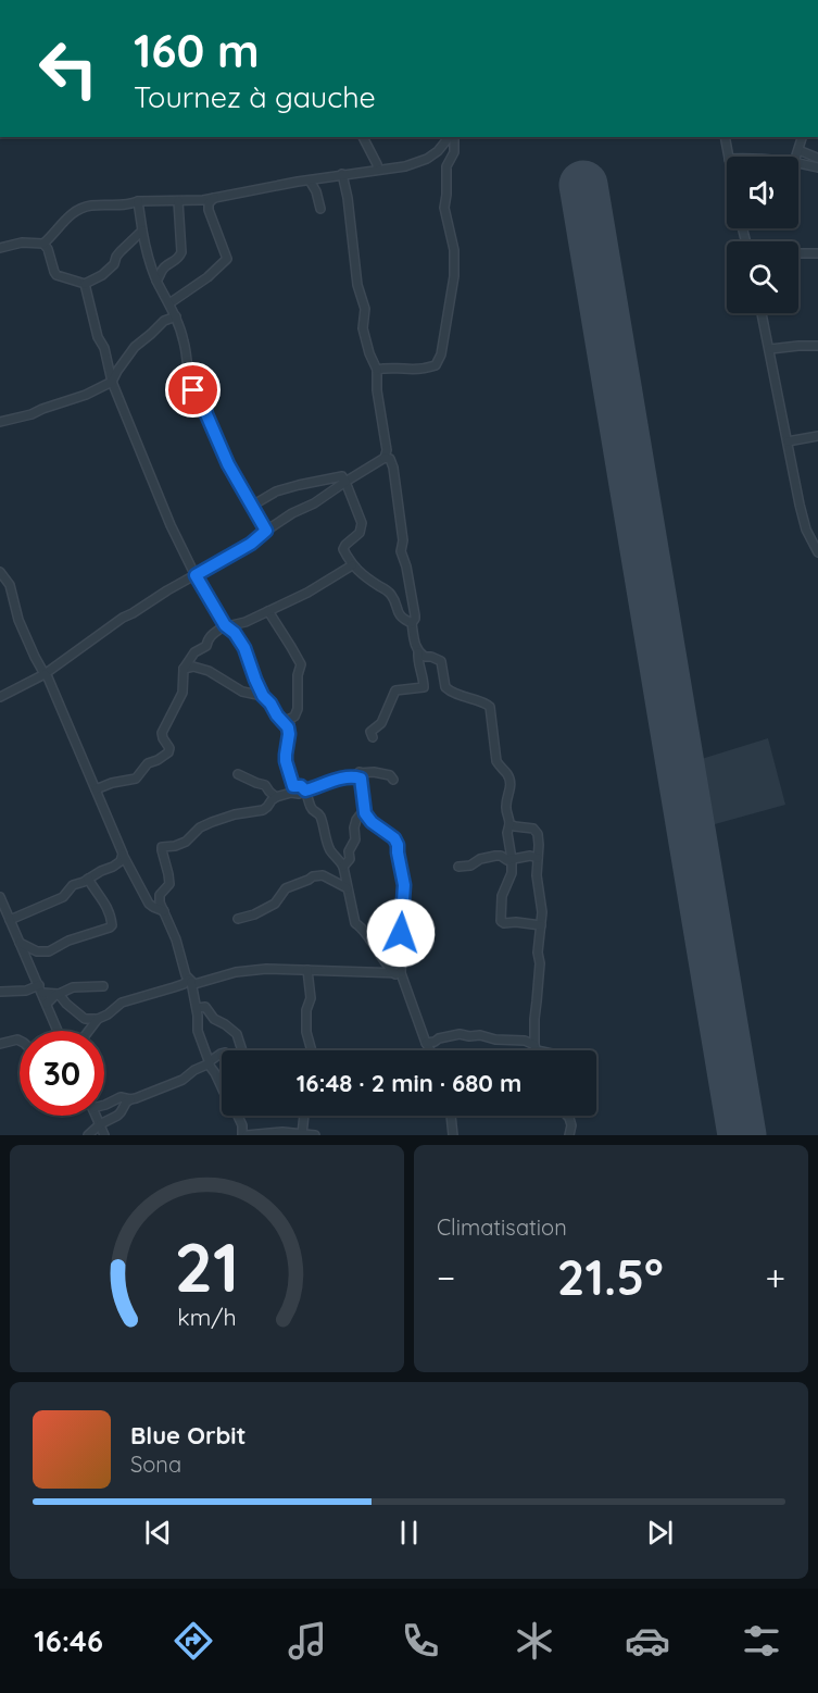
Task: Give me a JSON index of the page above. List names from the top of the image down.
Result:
{
  "page": {
    "turn": ["160 m", "Tournez à gauche"],
    "limit": "30",
    "trip": "16:48 · 2 min · 680 m",
    "tile": "Climatisation",
    "heat": ["−", "21.5°", "+"],
    "song": ["Blue Orbit", "Sona"],
    "tabs": "16:46",
    "gauge": ["21", "km/h"]
  }
}
